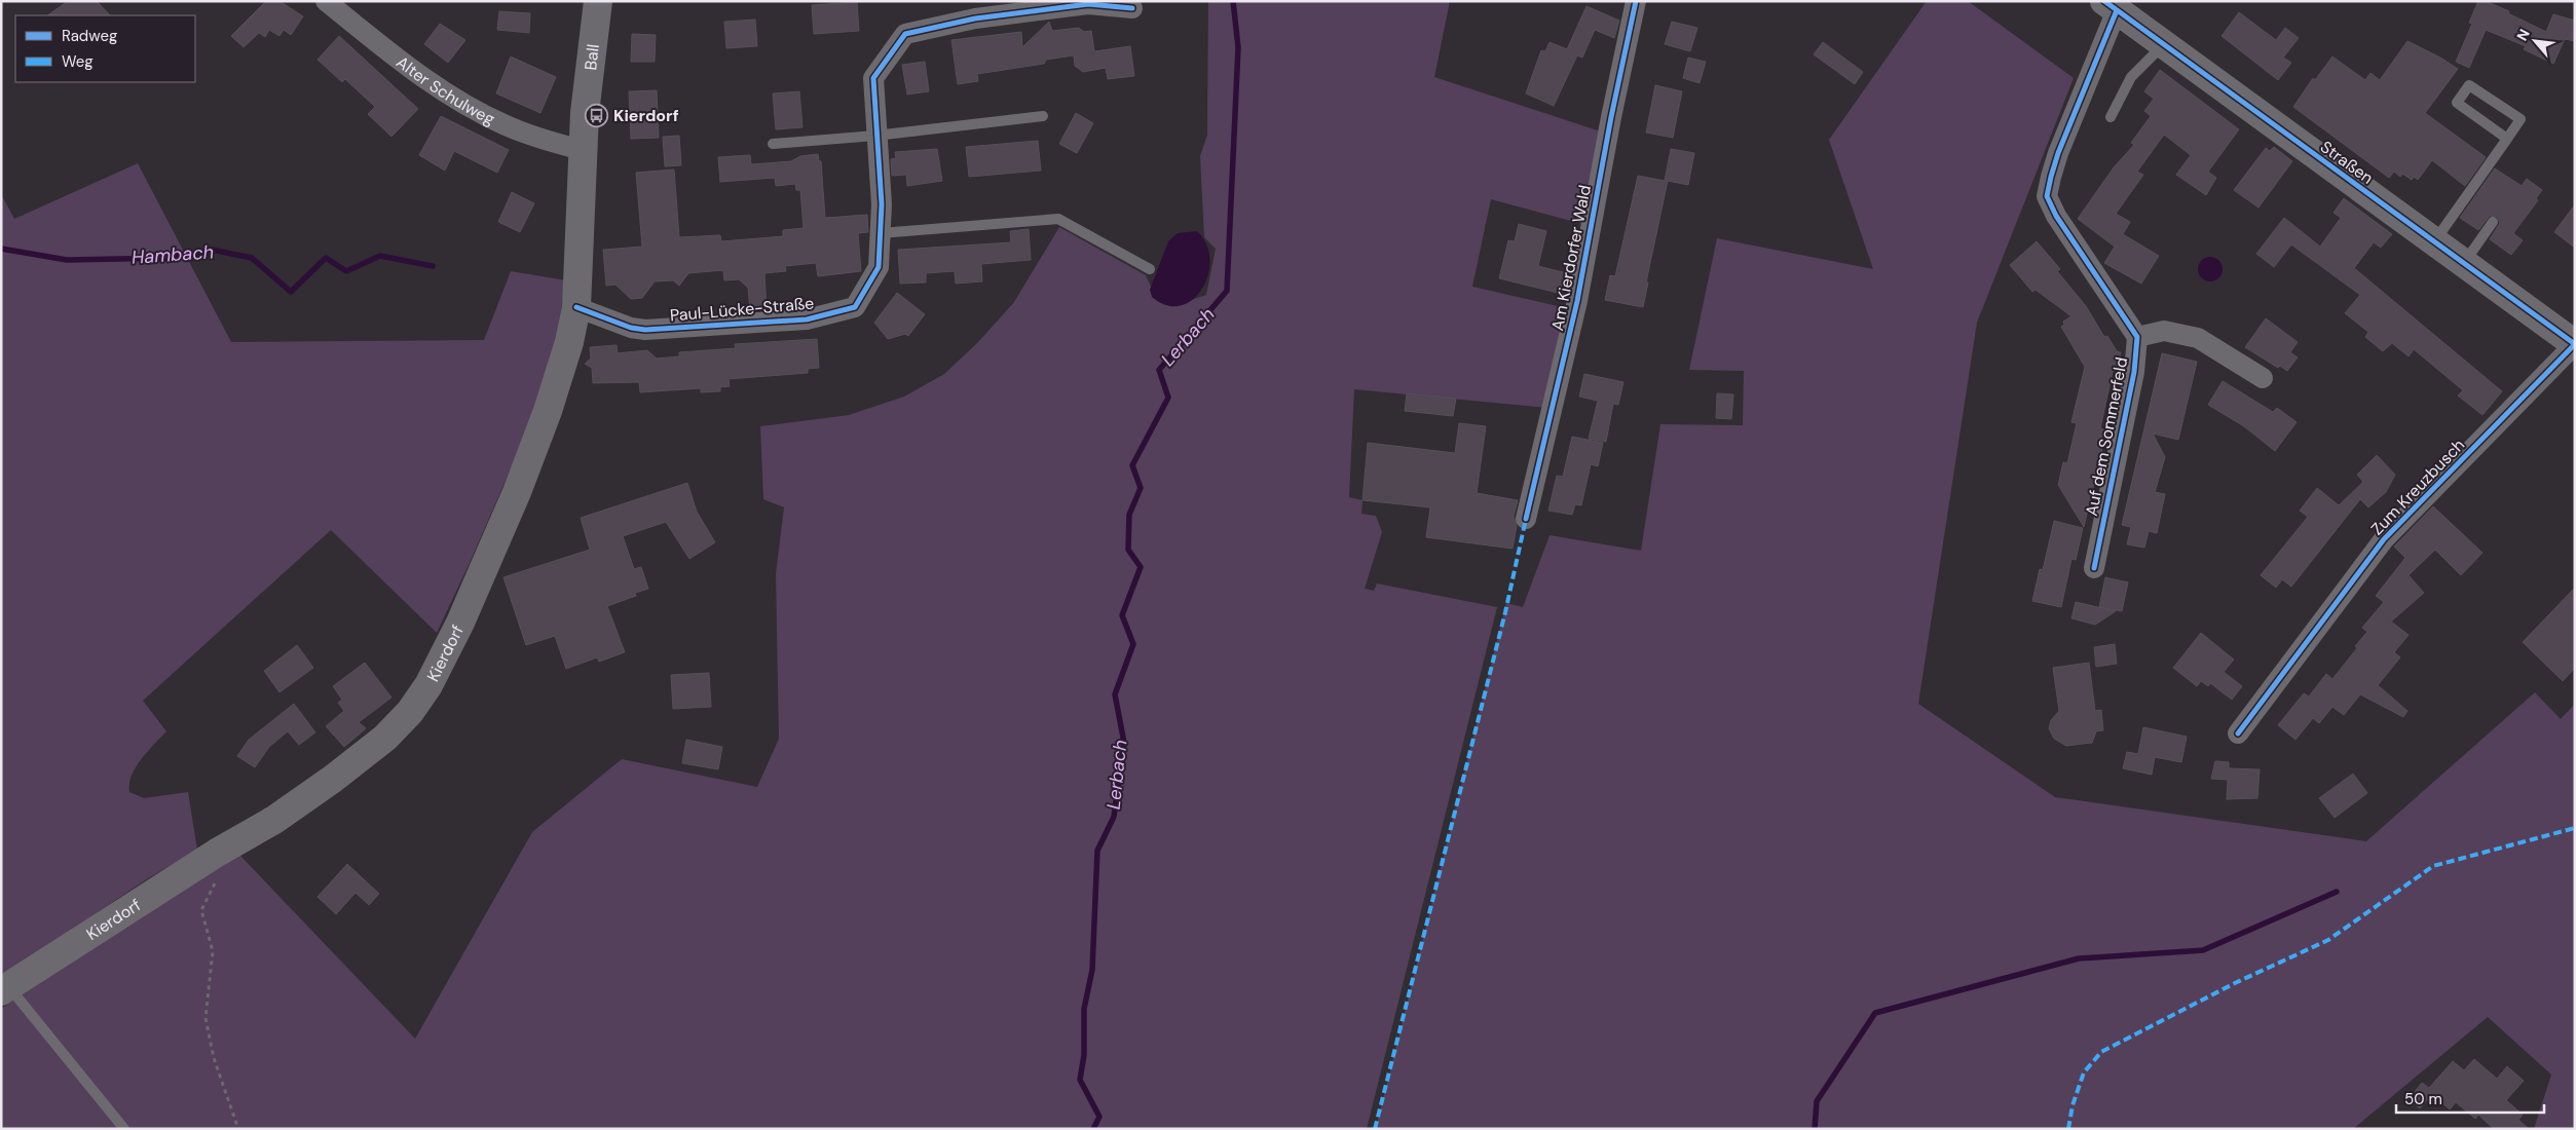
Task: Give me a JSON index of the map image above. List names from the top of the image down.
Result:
{
  "streets": {
    "main road": ["Ball", "Straßen", "Kierdorf"],
    "street": [
      "Alter Schulweg",
      "Am Kierdorfer Wald",
      "Paul-Lücke-Straße",
      "Auf dem Sommerfeld",
      "Zum Kreuzbusch"
    ]
  },
  "crossings": [
    ["Ball", "Kierdorf"],
    ["Alter Schulweg", "Kierdorf"],
    ["Straßen", "Auf dem Sommerfeld"],
    ["Straßen", "Zum Kreuzbusch"],
    ["Paul-Lücke-Straße", "Kierdorf"]
  ],
  "water": ["Hambach", "Lerbach"],
  "places": {
    "bus stop": ["Kierdorf"]
  },
  "legend": ["Radweg", "Weg"],
  "scale_bar": "50 m",
  "north": "top left"
}
